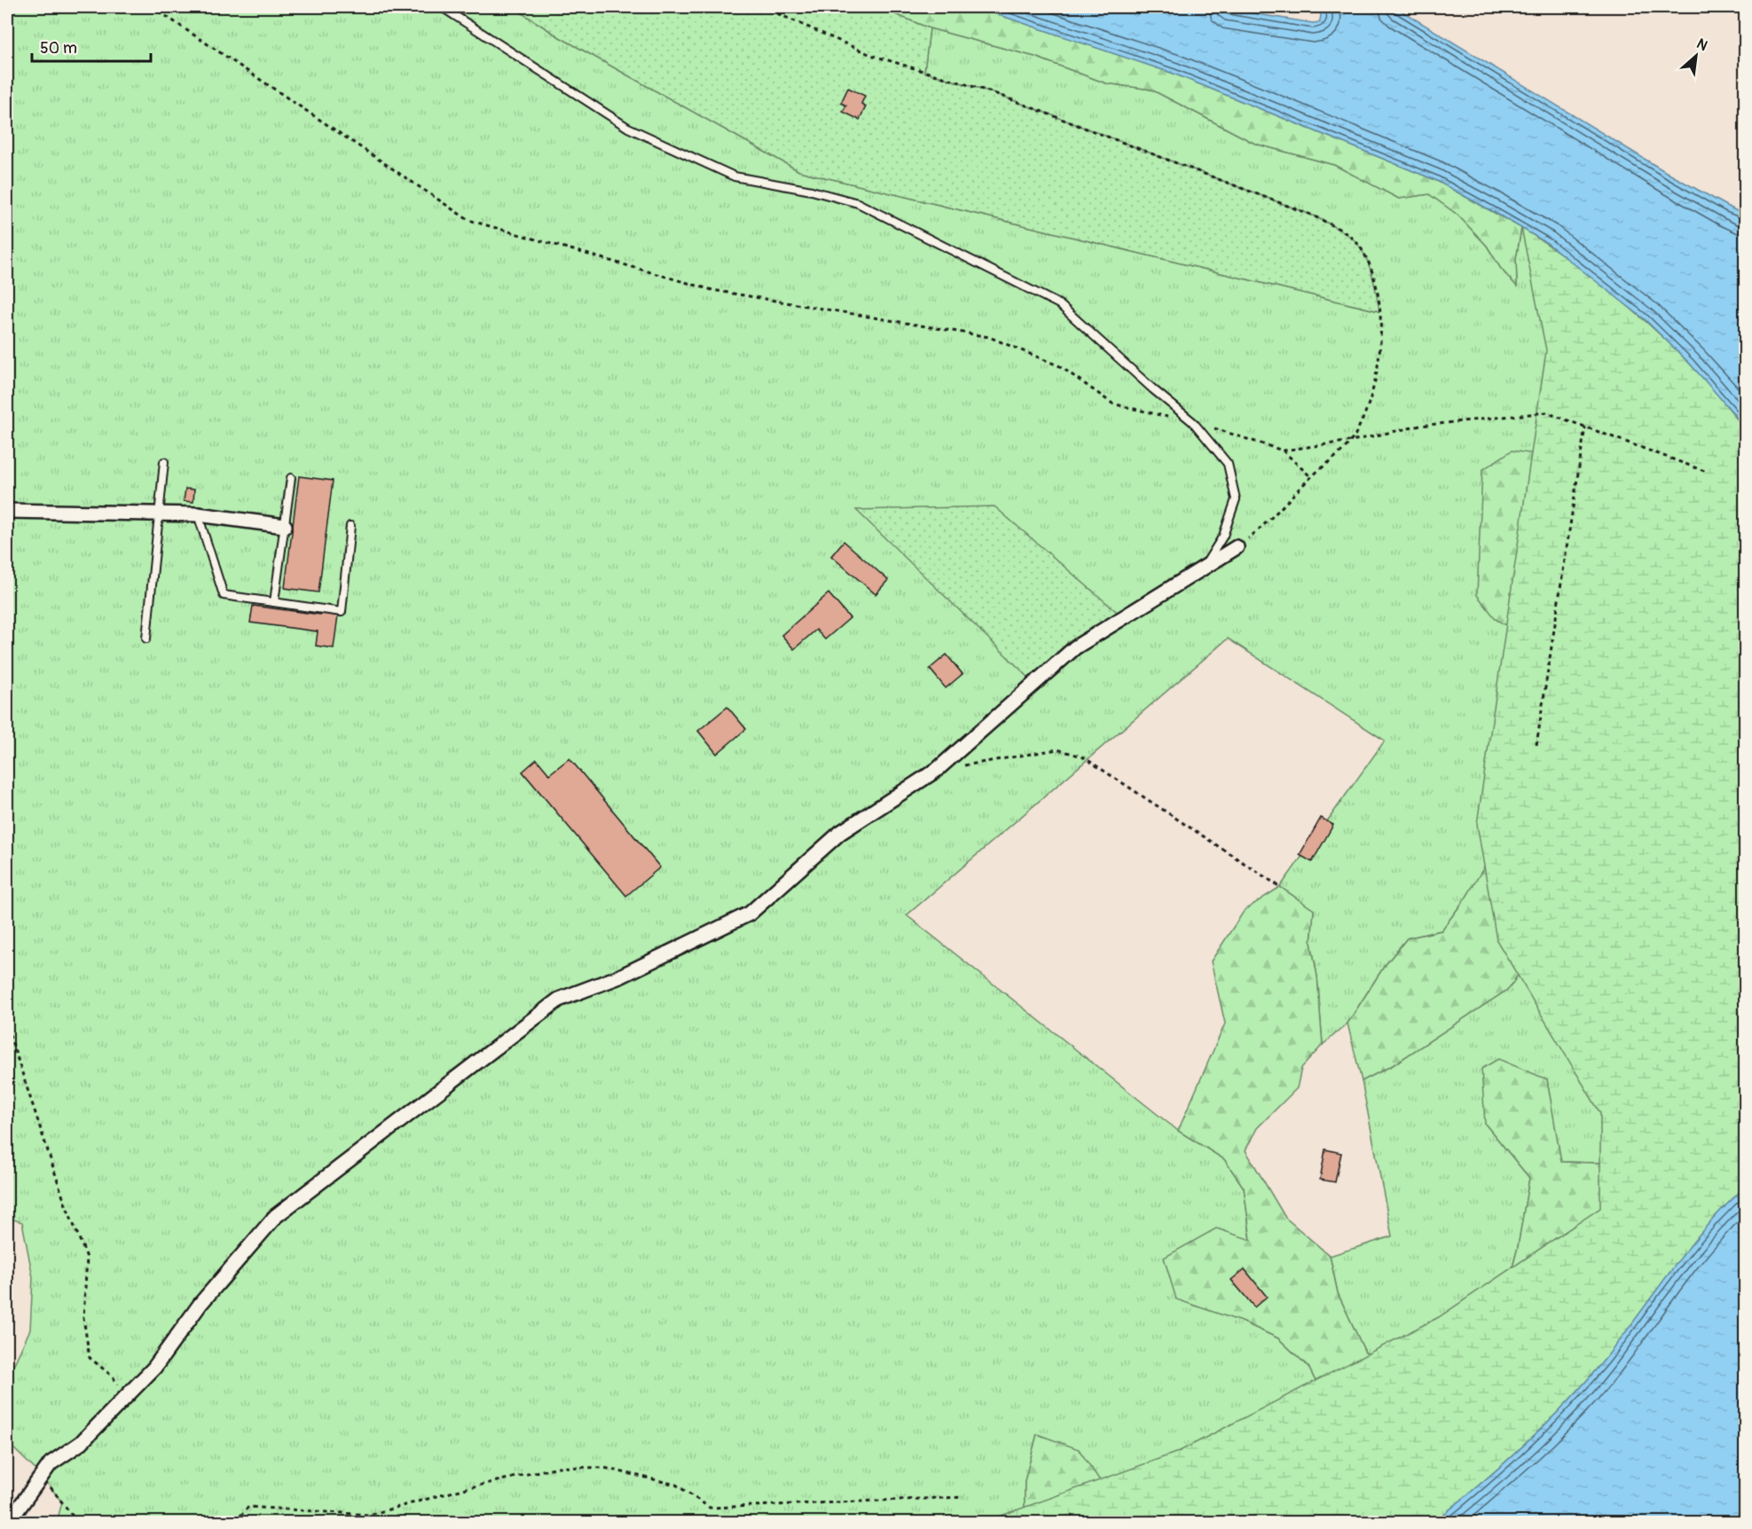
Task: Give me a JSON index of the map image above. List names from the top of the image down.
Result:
{
  "scale_bar": "50 m",
  "north": "top right"
}
